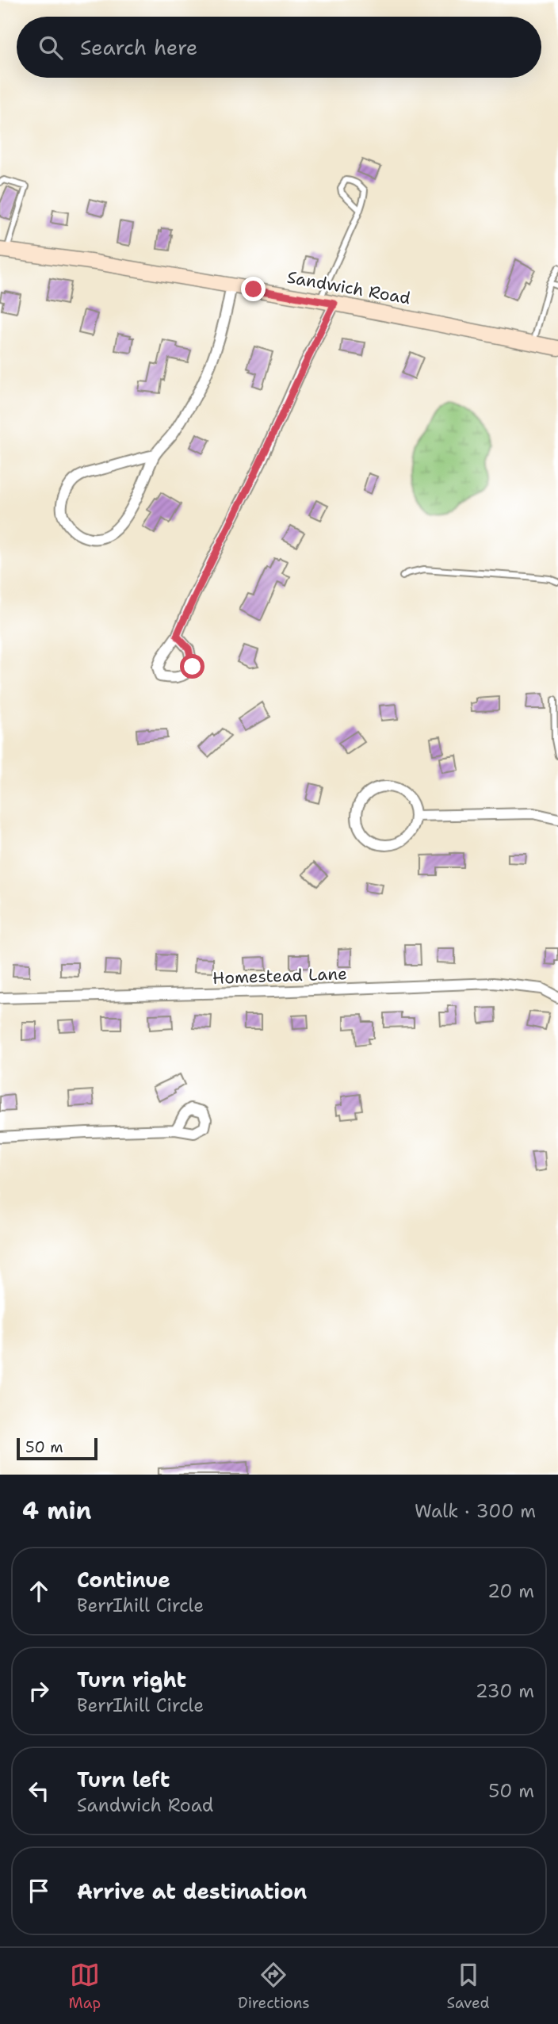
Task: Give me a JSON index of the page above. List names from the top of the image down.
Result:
{
  "streets": {
    "main road": ["Sandwich Road"],
    "street": ["Homestead Lane"]
  },
  "scale_bar": "50 m",
  "page": {
    "search": "Search here",
    "scale": "50 m",
    "heading": ["4 min", "Walk · 300 m"],
    "list": [
      ["Continue", "BerrIhill Circle", "20 m"],
      ["Turn right", "BerrIhill Circle", "230 m"],
      ["Turn left", "Sandwich Road", "50 m"],
      "Arrive at destination"
    ],
    "nav": ["Map", "Directions", "Saved"]
  }
}
